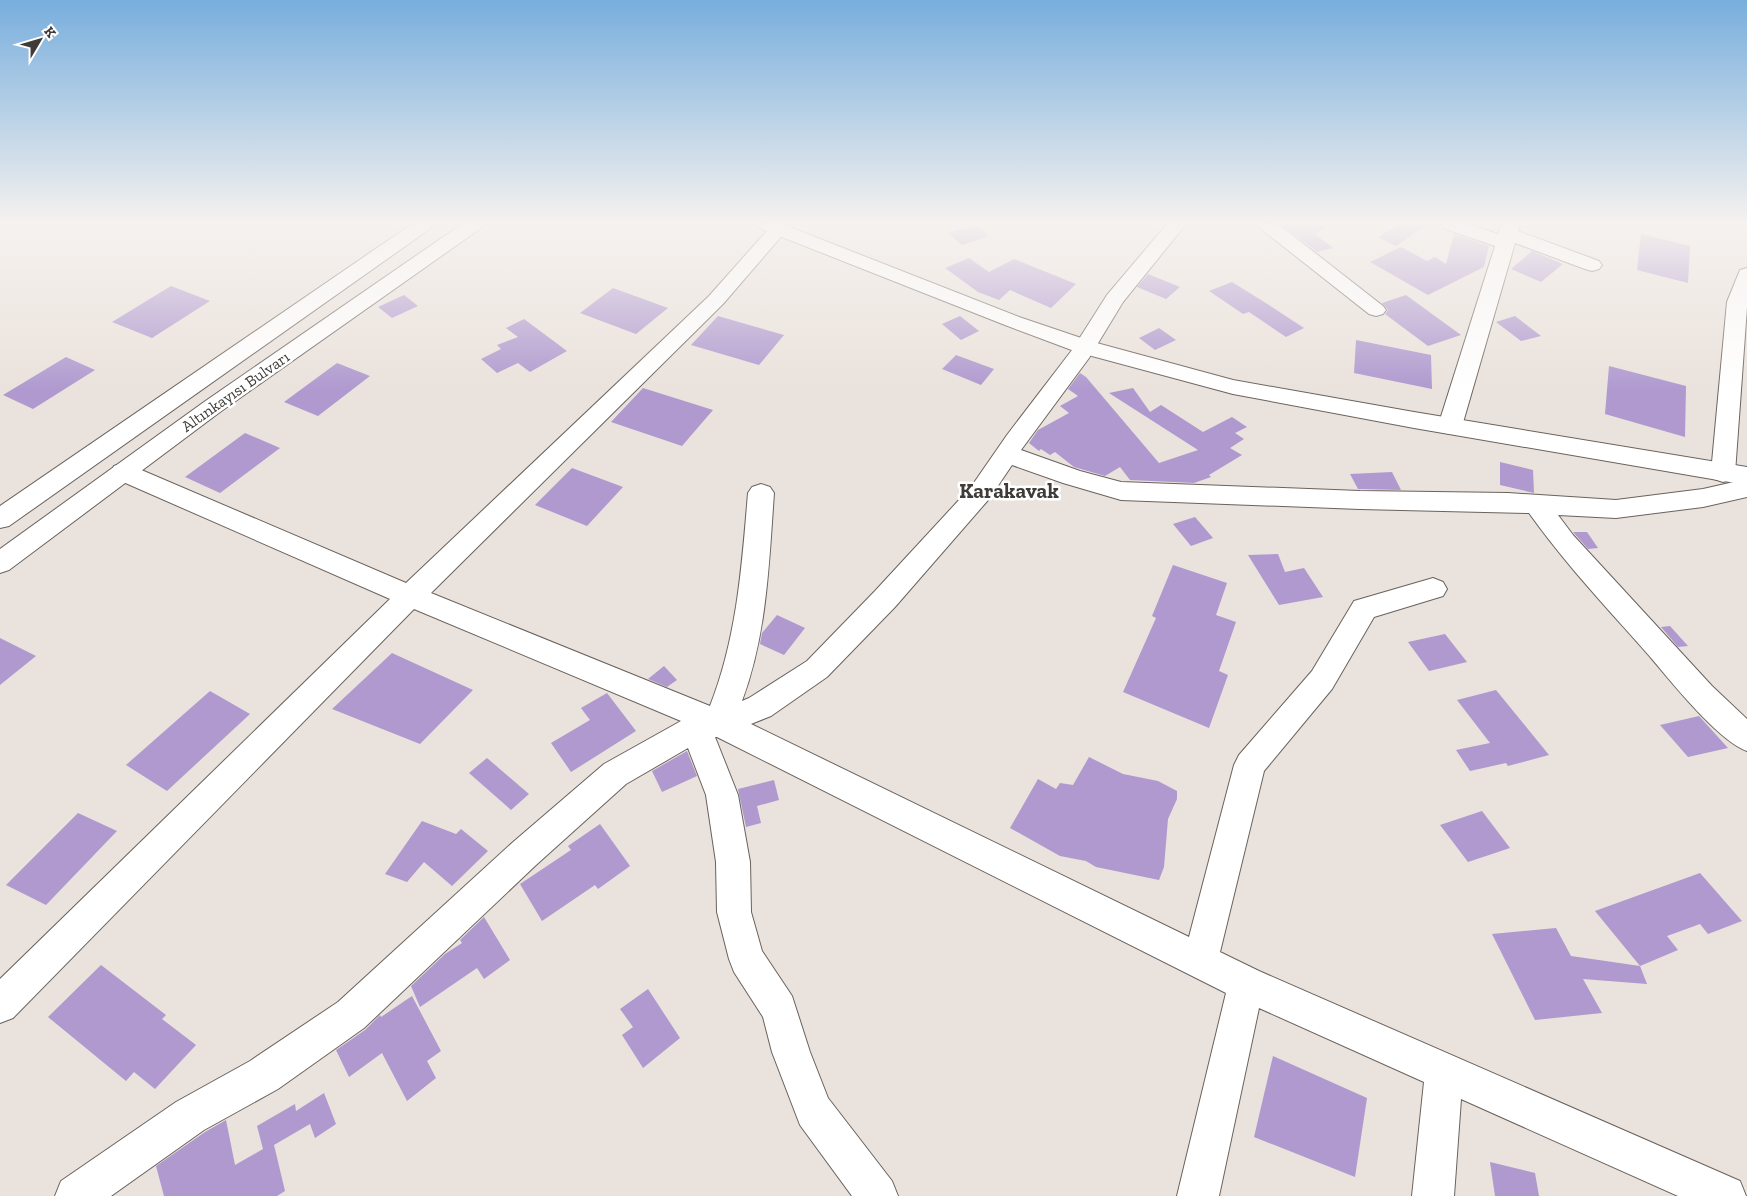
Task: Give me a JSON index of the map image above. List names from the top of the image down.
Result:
{
  "streets": {
    "street": ["Altınkayısı Bulvarı"]
  },
  "districts": ["Karakavak"],
  "north": "top right"
}
